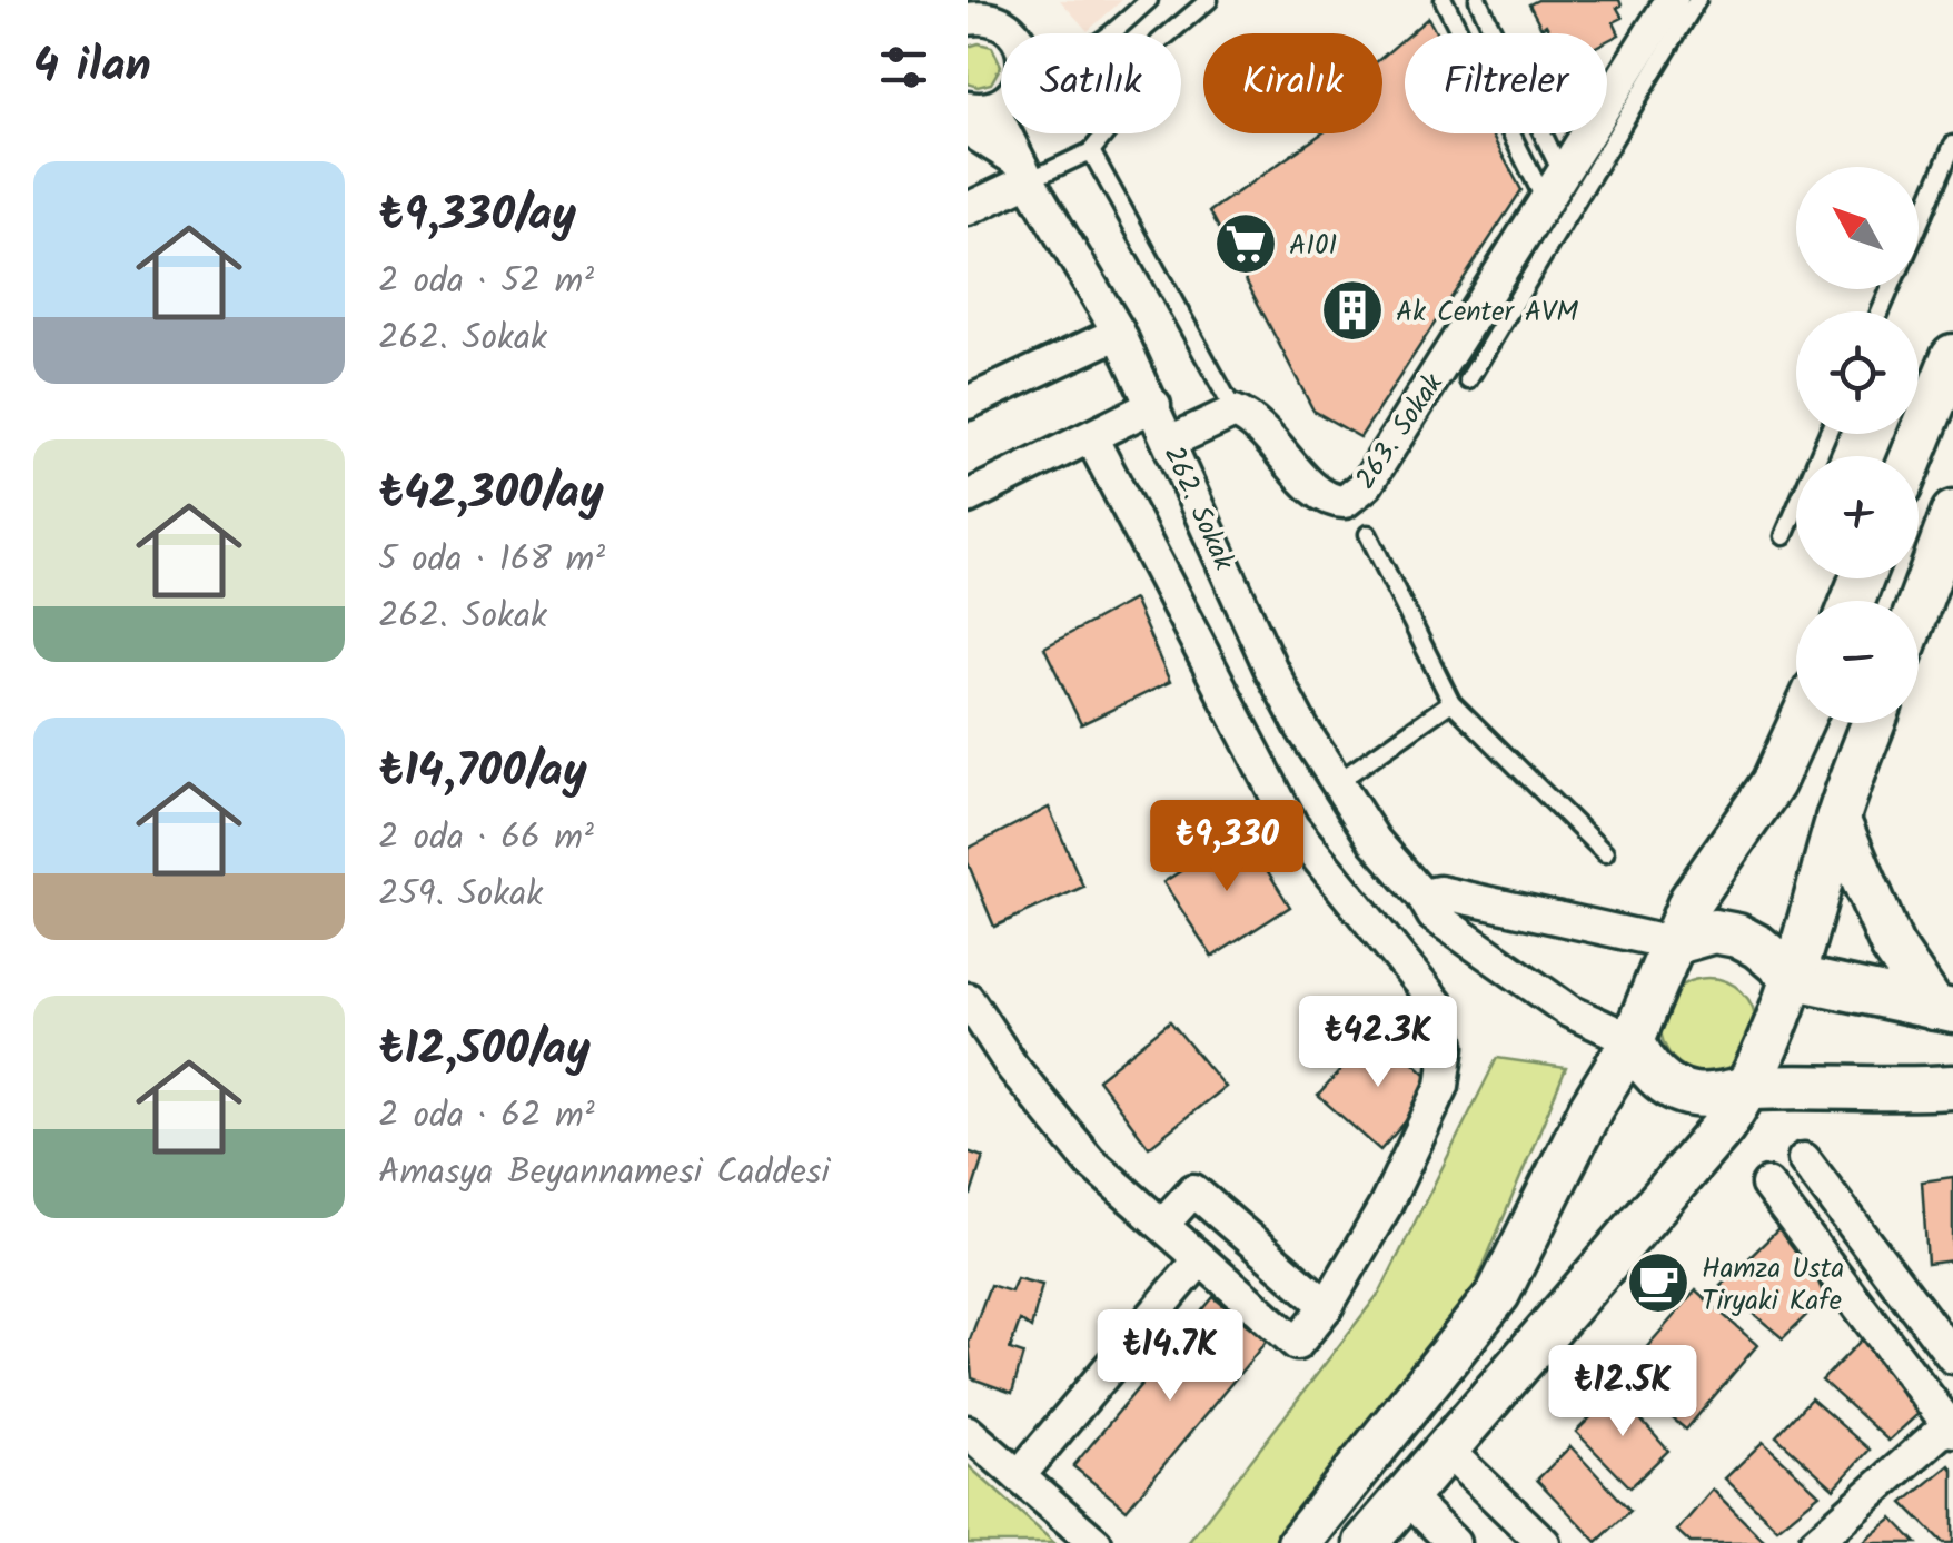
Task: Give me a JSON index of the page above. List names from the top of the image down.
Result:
{
  "streets": {
    "street": ["263. Sokak", "262. Sokak"]
  },
  "places": {
    "supermarket": ["A101"],
    "building": ["Ak Center AVM"],
    "cafe": ["Hamza Usta Tiryaki Kafe"]
  },
  "north": "top left",
  "page": {
    "heading": "4 ilan",
    "chip": ["Satılık", "Kiralık", "Filtreler"],
    "list": [
      {
        "name": "₺9,330/ay",
        "note": "2 oda · 52 m² · 262. Sokak"
      },
      {
        "name": "₺42,300/ay",
        "note": "5 oda · 168 m² · 262. Sokak"
      },
      {
        "name": "₺14,700/ay",
        "note": "2 oda · 66 m² · 259. Sokak"
      },
      {
        "name": "₺12,500/ay",
        "note": "2 oda · 62 m² · Amasya Beyannamesi Caddesi"
      }
    ],
    "map_buttons": ["+", "−"],
    "price": [
      "₺9,330",
      "₺42.3K",
      "₺14.7K",
      "₺12.5K"
    ]
  }
}
